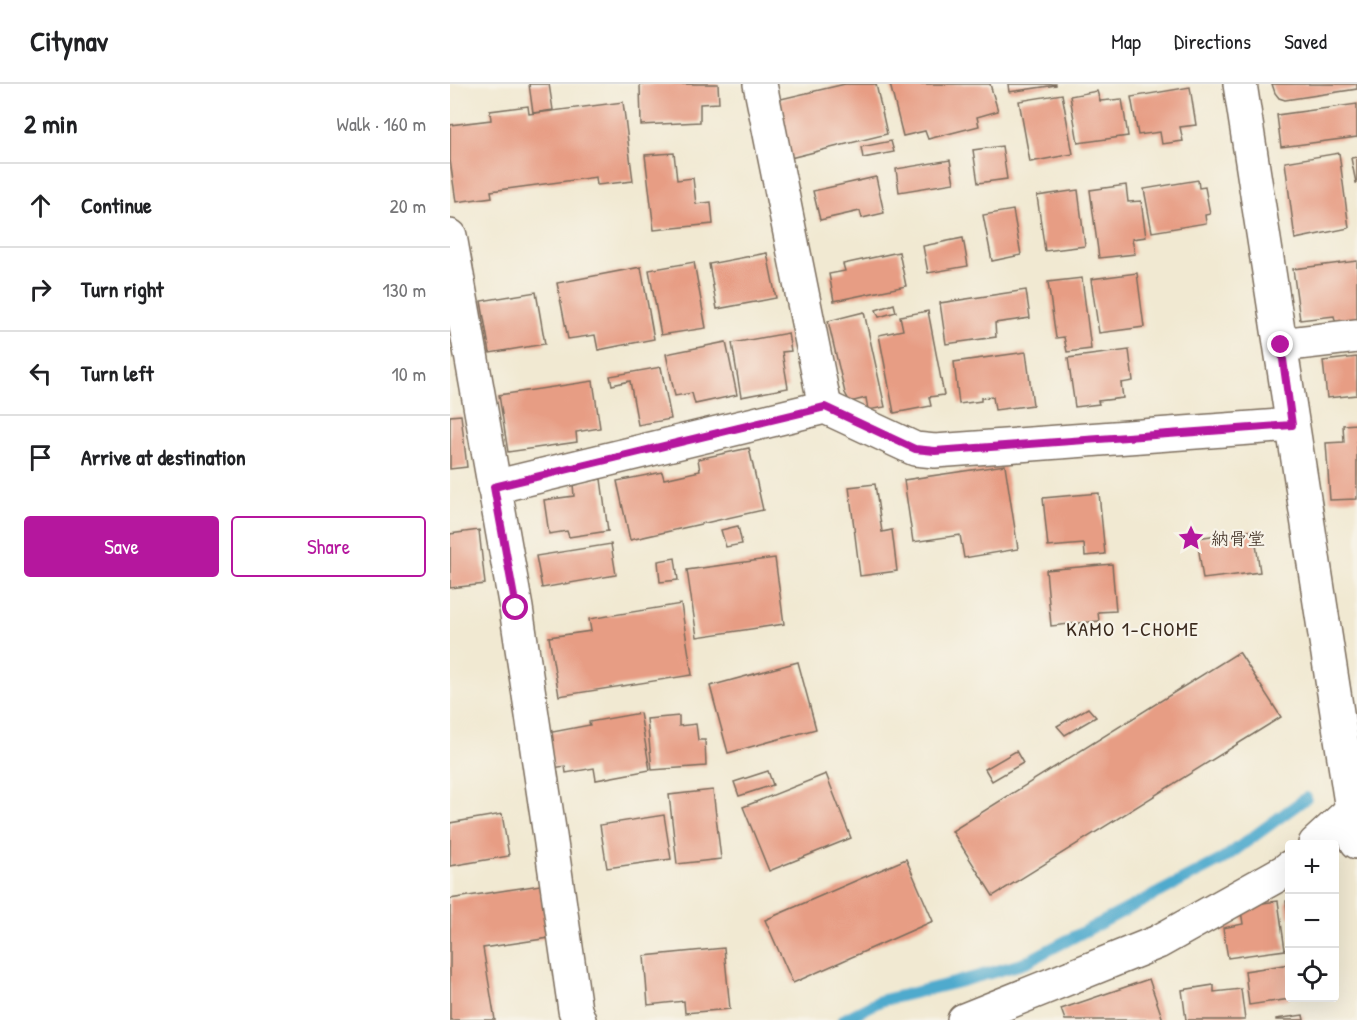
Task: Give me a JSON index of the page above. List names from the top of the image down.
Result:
{
  "districts": ["KAMO 1-CHOME"],
  "places": {
    "place": ["納骨堂"]
  },
  "page": {
    "header": "Citynav",
    "nav": ["Map", "Directions", "Saved"],
    "heading": ["2 min", "Walk · 160 m"],
    "list": [
      ["Continue", "20 m"],
      ["Turn right", "130 m"],
      ["Turn left", "10 m"],
      "Arrive at destination"
    ],
    "buttons": ["Save", "Share"],
    "map_buttons": ["+", "−"]
  }
}
